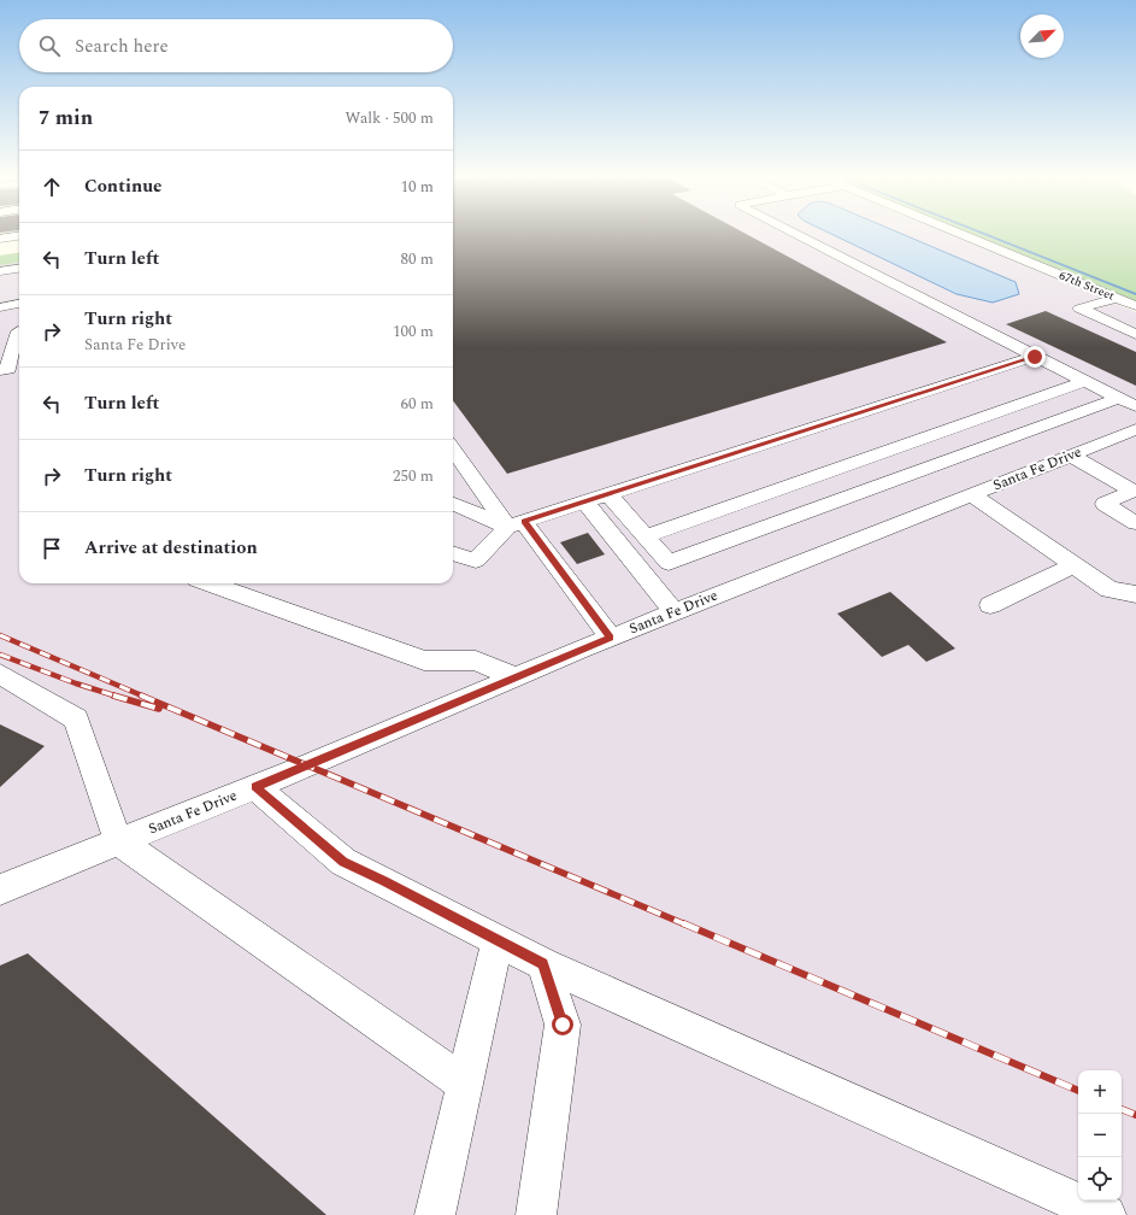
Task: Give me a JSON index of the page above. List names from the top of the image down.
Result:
{
  "streets": {
    "street": ["67th Street", "Santa Fe Drive"]
  },
  "north": "top right",
  "page": {
    "search": "Search here",
    "heading": ["7 min", "Walk · 500 m"],
    "list": [
      ["Continue", "10 m"],
      ["Turn left", "80 m"],
      ["Turn right", "Santa Fe Drive", "100 m"],
      ["Turn left", "60 m"],
      ["Turn right", "250 m"],
      "Arrive at destination"
    ],
    "map_buttons": ["+", "−"]
  }
}
